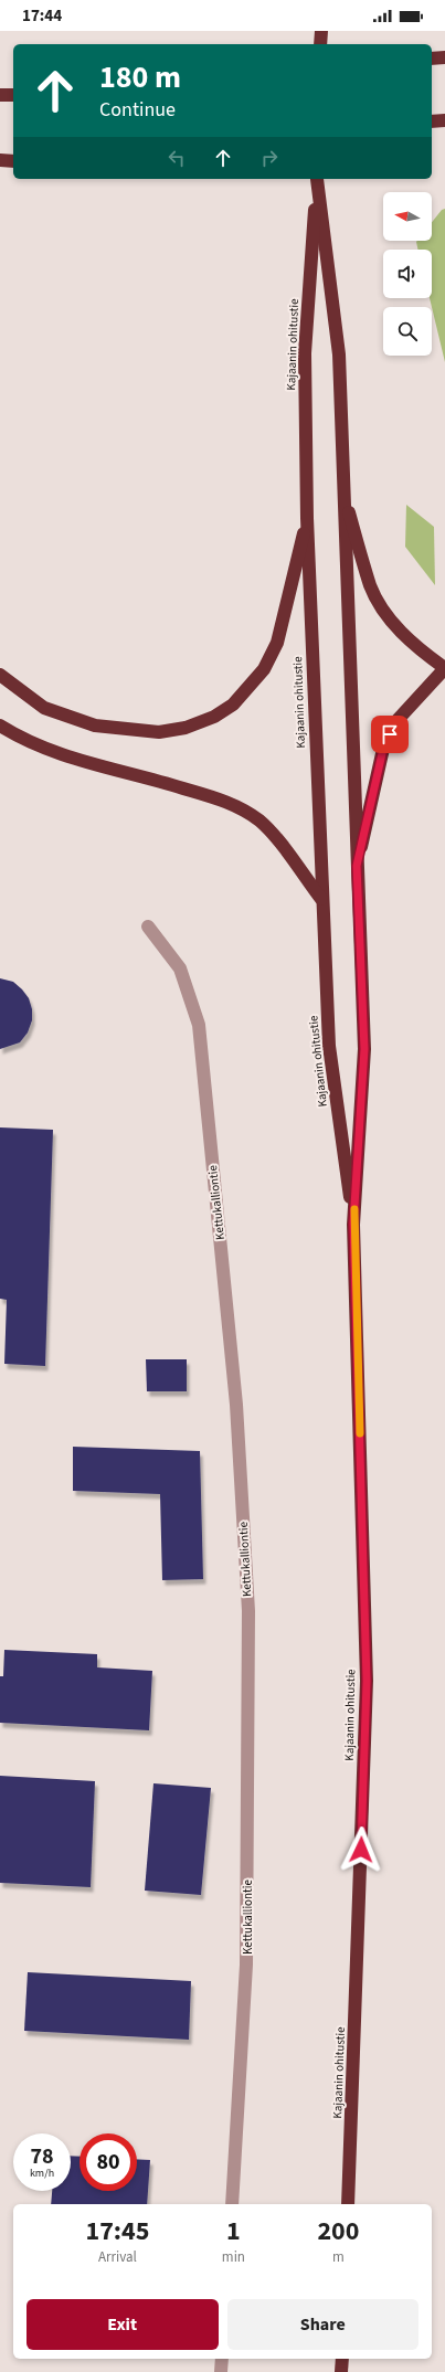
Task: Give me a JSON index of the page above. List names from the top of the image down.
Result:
{
  "streets": {
    "highway": ["Kajaanin ohitustie"],
    "street": ["Kettukalliontie"]
  },
  "north": "left",
  "page": {
    "status": "17:44",
    "turn": ["180 m", "Continue"],
    "speed": "78 km/h",
    "limit": "80",
    "eta": [
      "17:45",
      "Arrival",
      "1",
      "min",
      "200",
      "m"
    ],
    "buttons": ["Exit", "Share"]
  }
}
